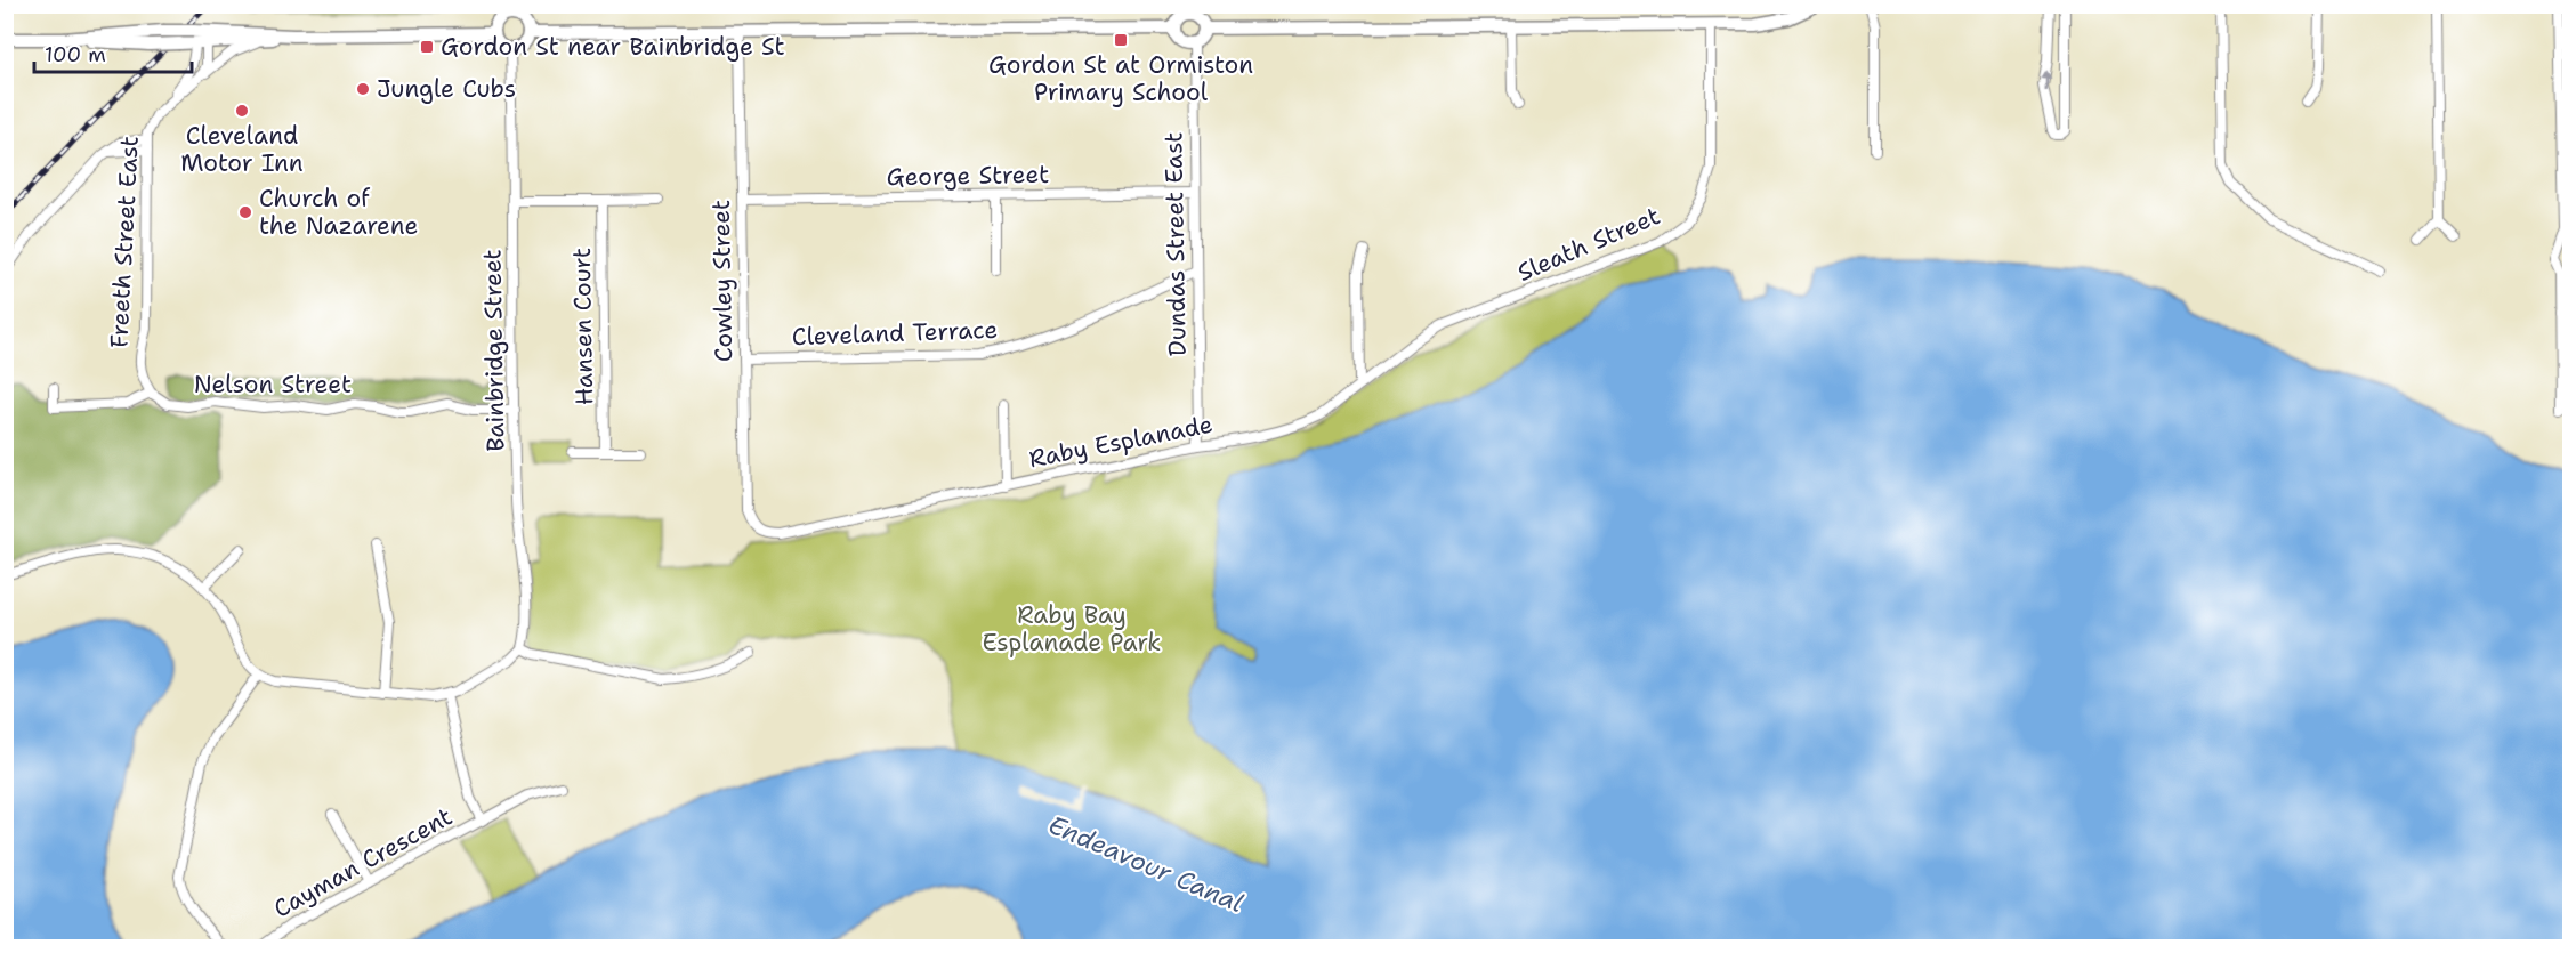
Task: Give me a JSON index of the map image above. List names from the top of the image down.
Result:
{
  "streets": {
    "street": [
      "George Street",
      "Freeth Street East",
      "Dundas Street East",
      "Sleath Street",
      "Cowley Street",
      "Hansen Court",
      "Cleveland Terrace",
      "Bainbridge Street",
      "Nelson Street",
      "Raby Esplanade",
      "Cayman Crescent"
    ]
  },
  "crossings": [
    ["George Street", "Dundas Street East"],
    ["George Street", "Cowley Street"],
    ["Freeth Street East", "Nelson Street"],
    ["Dundas Street East", "Cleveland Terrace"],
    ["Dundas Street East", "Raby Esplanade"],
    ["Sleath Street", "Raby Esplanade"],
    ["Cowley Street", "Cleveland Terrace"],
    ["Cowley Street", "Raby Esplanade"],
    ["Bainbridge Street", "Nelson Street"]
  ],
  "water": ["Endeavour Canal"],
  "parks": ["Raby Bay Esplanade Park"],
  "places": {
    "transit": ["Gordon St at Ormiston Primary School", "Gordon St near Bainbridge St"],
    "other": ["Jungle Cubs", "Cleveland Motor Inn", "Church of the Nazarene"]
  },
  "scale_bar": "100 m"
}
